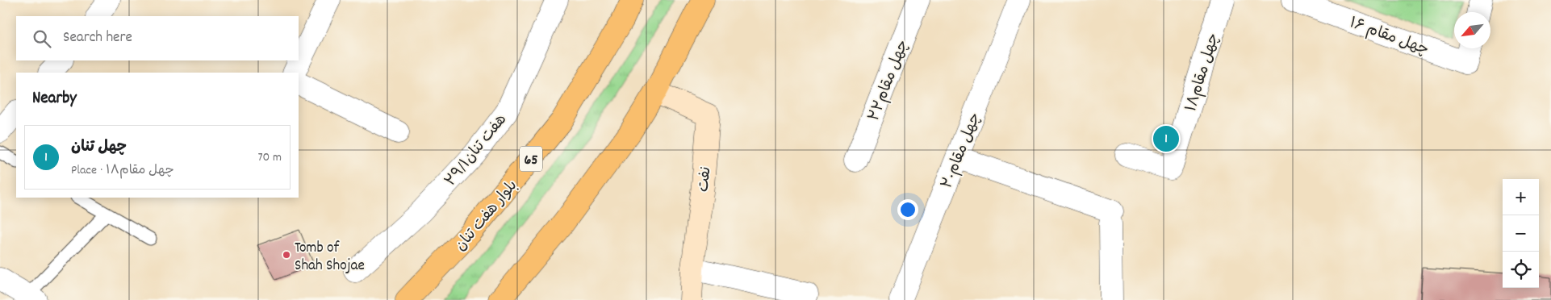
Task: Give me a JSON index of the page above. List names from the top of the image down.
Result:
{
  "streets": {
    "main road": ["65", "بلوار هفت تنان"],
    "street": [
      "چهل مقام ۱۶",
      "۱۸چهل مقام",
      "چهل مقام۲۲",
      "۲۹/۱هفت تنان",
      "چهل مقام۲۰",
      "نفت"
    ]
  },
  "places": ["Tomb of Shah Shojae"],
  "north": "bottom left",
  "page": {
    "search": "Search here",
    "heading": "Nearby",
    "pins": "1",
    "list": [
      {
        "mark": "1",
        "name": "چهل تنان",
        "note": "Place · ۱۸چهل مقام",
        "value": "70 m"
      }
    ],
    "map_buttons": ["+", "−"]
  }
}
